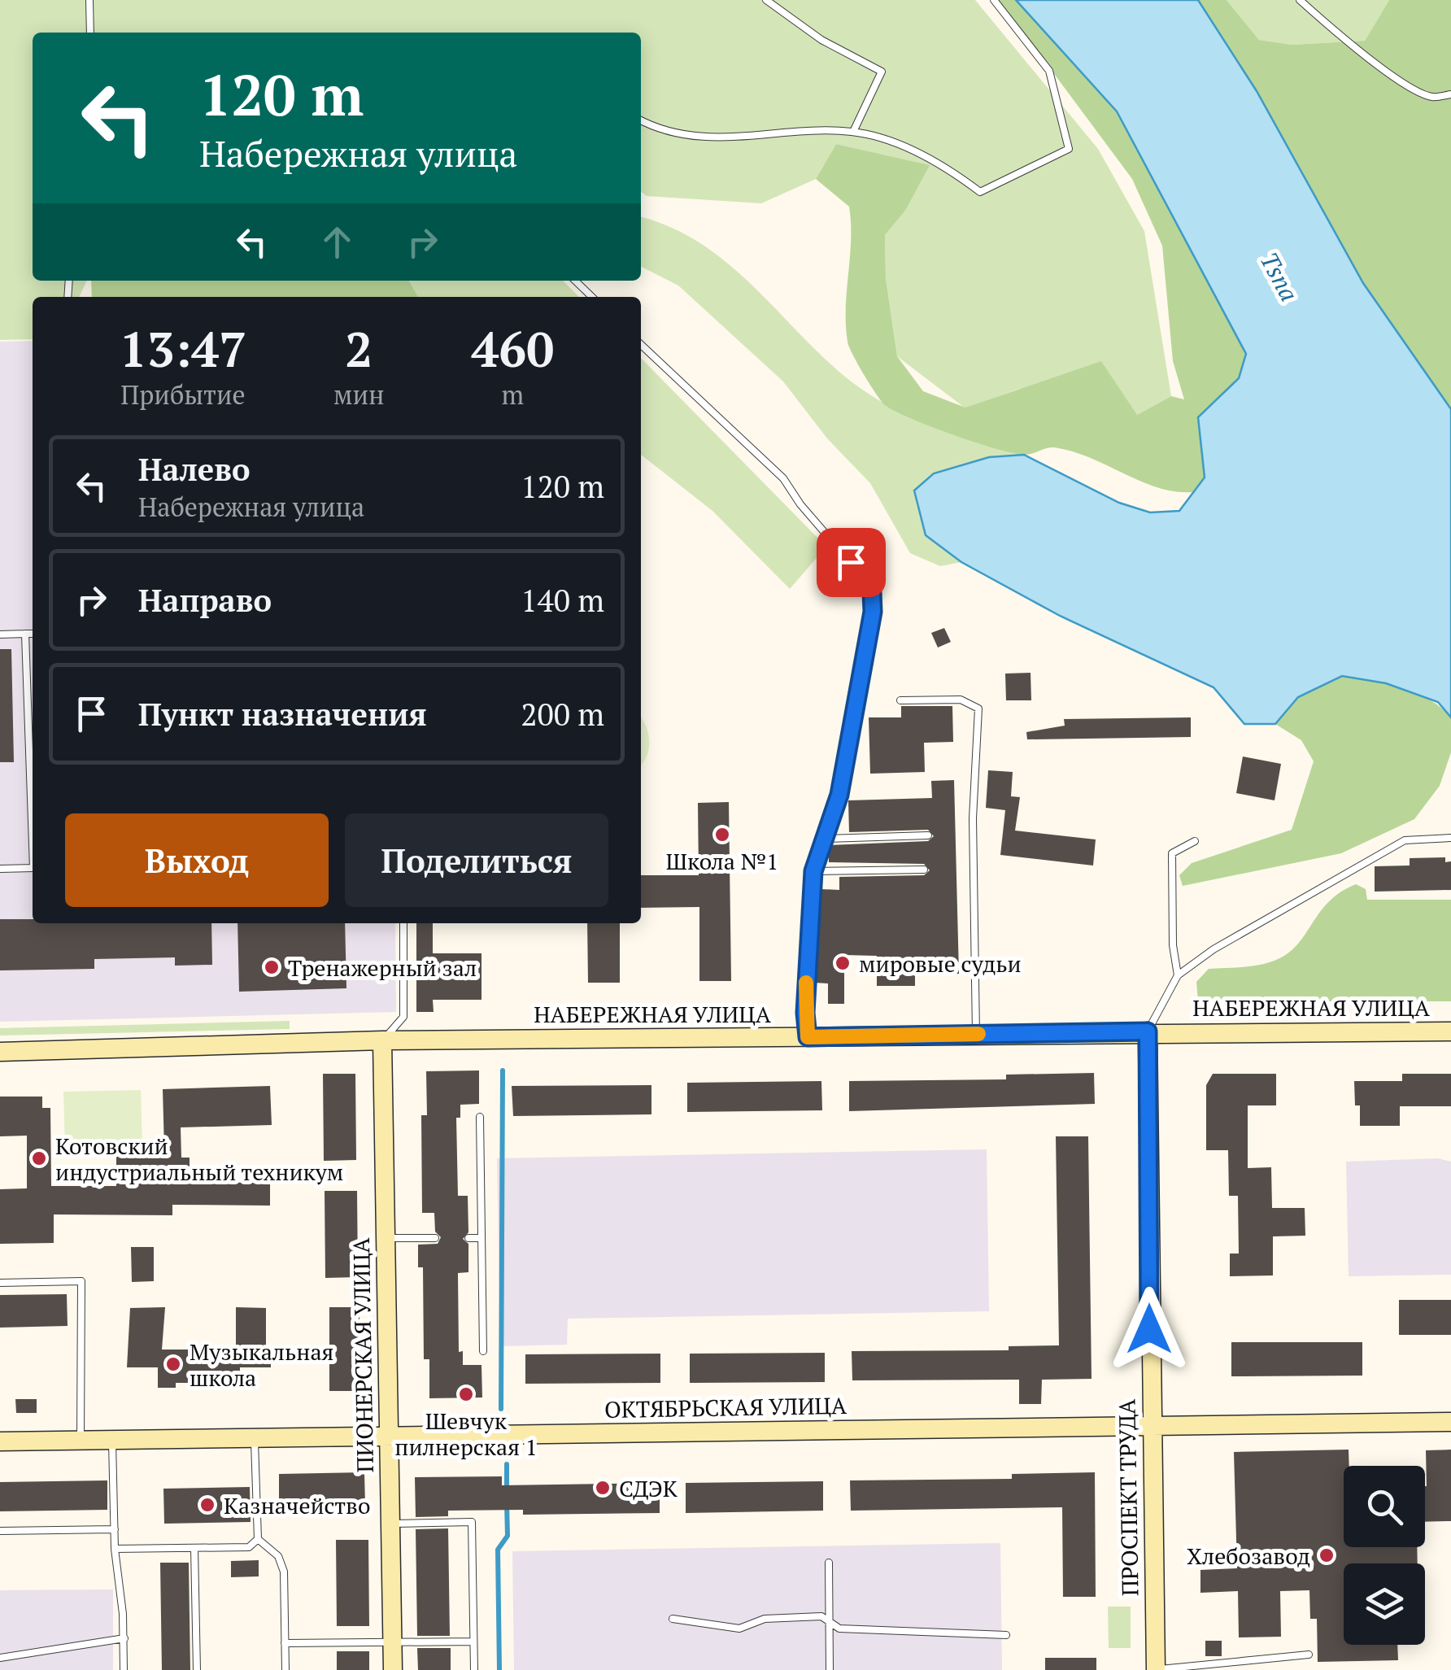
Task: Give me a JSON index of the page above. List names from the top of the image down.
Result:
{
  "streets": {
    "street": [
      "НАБЕРЕЖНАЯ УЛИЦА",
      "ПИОНЕРСКАЯ УЛИЦА",
      "ОКТЯБРЬСКАЯ УЛИЦА",
      "ПРОСПЕКТ ТРУДА"
    ]
  },
  "crossings": [
    ["НАБЕРЕЖНАЯ УЛИЦА", "ПИОНЕРСКАЯ УЛИЦА"],
    ["НАБЕРЕЖНАЯ УЛИЦА", "ПРОСПЕКТ ТРУДА"],
    ["ПИОНЕРСКАЯ УЛИЦА", "ОКТЯБРЬСКАЯ УЛИЦА"],
    ["ОКТЯБРЬСКАЯ УЛИЦА", "ПРОСПЕКТ ТРУДА"]
  ],
  "water": ["Tsna"],
  "places": [
    "Школа №1",
    "мировые судьи",
    "Тренажерный зал",
    "Котовский индустриальный техникум",
    "Музыкальная школа",
    "Шевчук пилнерская 1",
    "СДЭК",
    "Казначейство",
    "Хлебозавод"
  ],
  "page": {
    "turn": ["120 m", "Набережная улица"],
    "eta": [
      "13:47",
      "Прибытие",
      "2",
      "мин",
      "460",
      "m"
    ],
    "list": [
      {
        "name": "Налево",
        "note": "Набережная улица",
        "value": "120 m"
      },
      {
        "name": "Направо",
        "value": "140 m"
      },
      {
        "name": "Пункт назначения",
        "value": "200 m"
      }
    ],
    "buttons": ["Выход", "Поделиться"]
  }
}
